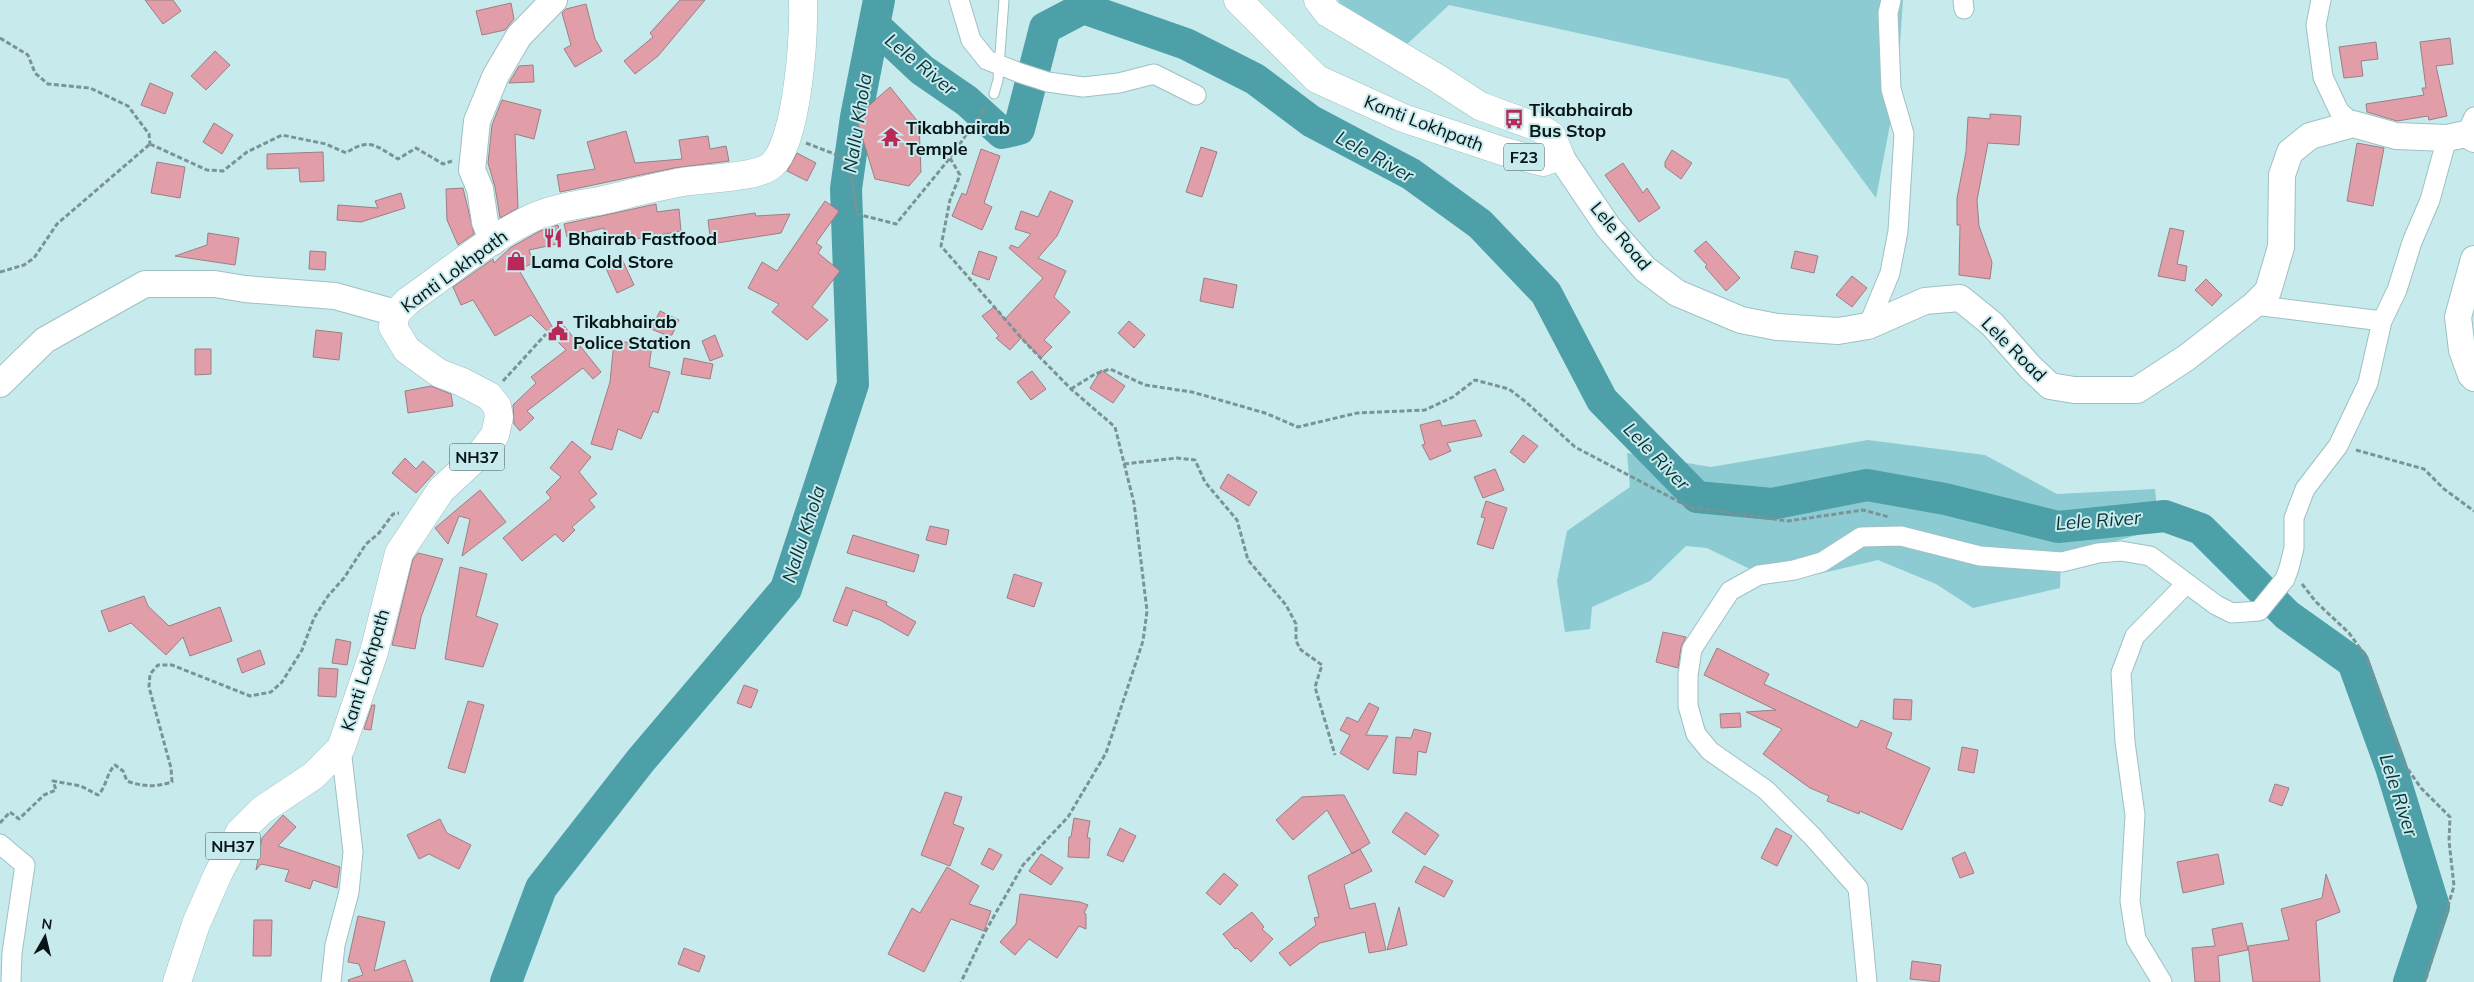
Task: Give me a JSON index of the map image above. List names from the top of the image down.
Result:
{
  "streets": {
    "main road": ["Kanti Lokhpath", "F23", "NH37"],
    "street": ["Lele Road"]
  },
  "crossings": [
    ["Kanti Lokhpath", "Lele Road"]
  ],
  "water": ["Lele River", "Nallu Khola"],
  "places": {
    "bus stop": ["Tikabhairab Bus Stop"],
    "temple": ["Tikabhairab Temple"],
    "restaurant": ["Bhairab Fastfood"],
    "shop": ["Lama Cold Store"],
    "public building": ["Tikabhairab Police Station"]
  },
  "north": "top"
}
